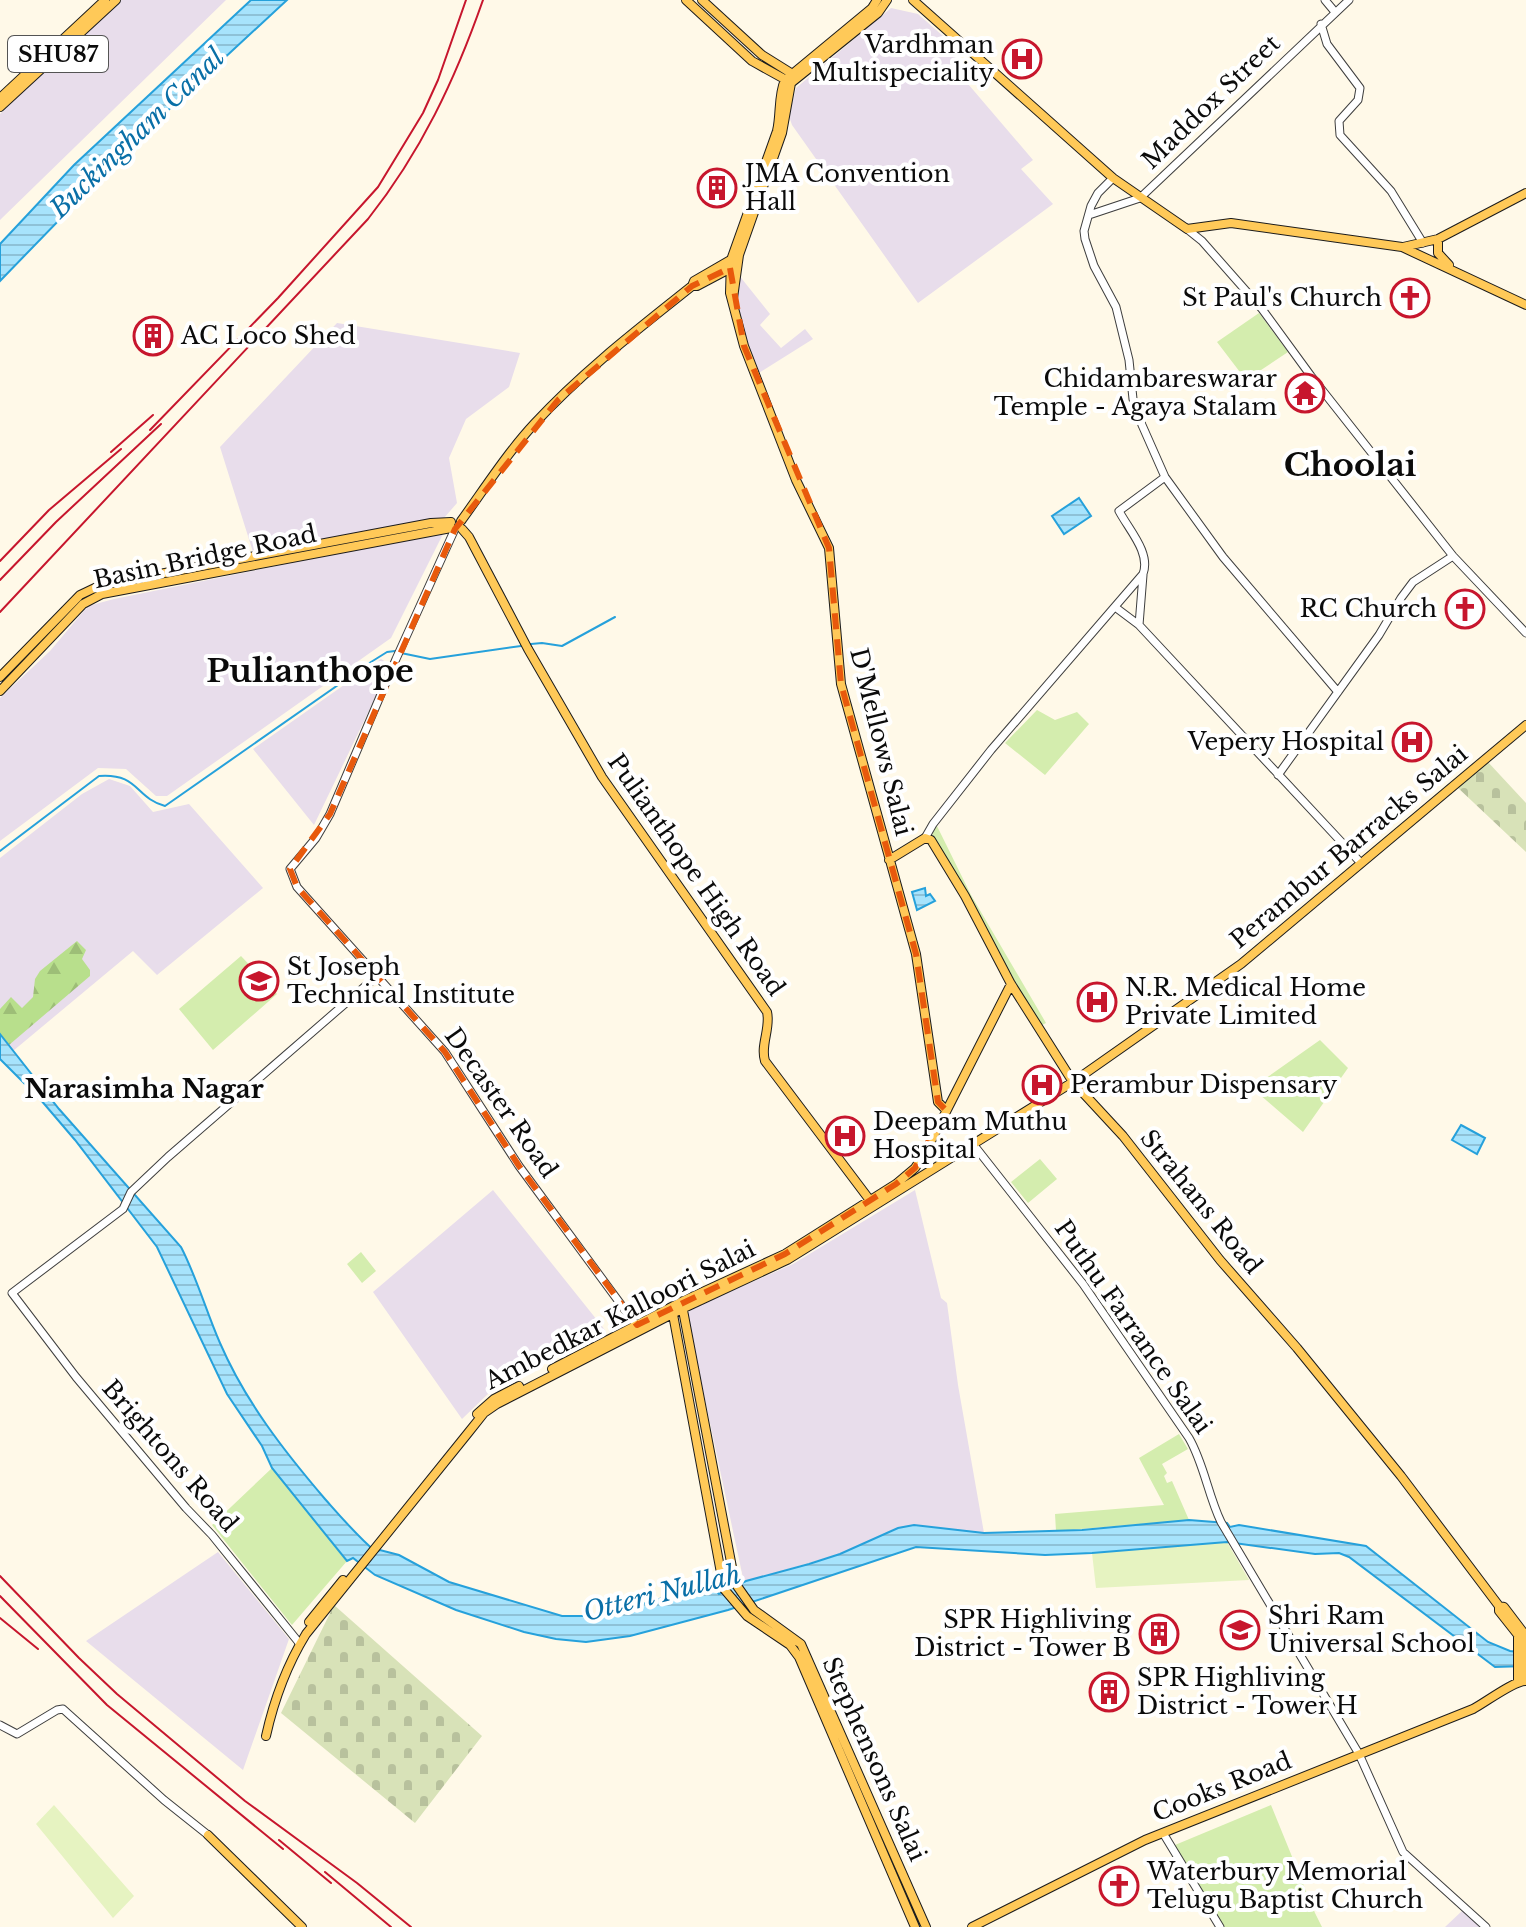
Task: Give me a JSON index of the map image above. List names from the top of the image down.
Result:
{
  "streets": {
    "main road": [
      "SHU87",
      "Basin Bridge Road",
      "D'Mellows Salai",
      "Perambur Barracks Salai",
      "Pulianthope High Road",
      "Strahans Road",
      "Ambedkar Kalloori Salai",
      "Stephensons Salai",
      "Cooks Road"
    ],
    "street": [
      "Maddox Street",
      "Decaster Road",
      "Puthu Farrance Salai",
      "Brightons Road"
    ]
  },
  "crossings": [
    ["Basin Bridge Road", "Pulianthope High Road"],
    ["Basin Bridge Road", "Decaster Road"],
    ["Perambur Barracks Salai", "Pulianthope High Road"],
    ["Perambur Barracks Salai", "Strahans Road"],
    ["Perambur Barracks Salai", "Ambedkar Kalloori Salai"],
    ["Perambur Barracks Salai", "Puthu Farrance Salai"],
    ["Pulianthope High Road", "Decaster Road"],
    ["Pulianthope High Road", "Ambedkar Kalloori Salai"],
    ["Decaster Road", "Ambedkar Kalloori Salai"],
    ["Decaster Road", "Brightons Road"],
    ["Ambedkar Kalloori Salai", "Brightons Road"],
    ["Ambedkar Kalloori Salai", "Stephensons Salai"],
    ["Puthu Farrance Salai", "Cooks Road"]
  ],
  "districts": ["Choolai", "Pulianthope", "Narasimha Nagar"],
  "water": ["Buckingham Canal", "Otteri Nullah"],
  "places": {
    "hospital": [
      "Vardhman Multispeciality",
      "Vepery Hospital",
      "N.R. Medical Home Private Limited",
      "Perambur Dispensary",
      "Deepam Muthu Hospital"
    ],
    "building": [
      "JMA Convention Hall",
      "AC Loco Shed",
      "SPR Highliving District - Tower B",
      "SPR Highliving District - Tower H"
    ],
    "church": ["St Paul's Church", "RC Church", "Waterbury Memorial Telugu Baptist Church"],
    "temple": ["Chidambareswarar Temple - Agaya Stalam"],
    "school or university": ["St Joseph Technical Institute", "Shri Ram Universal School"]
  }
}
